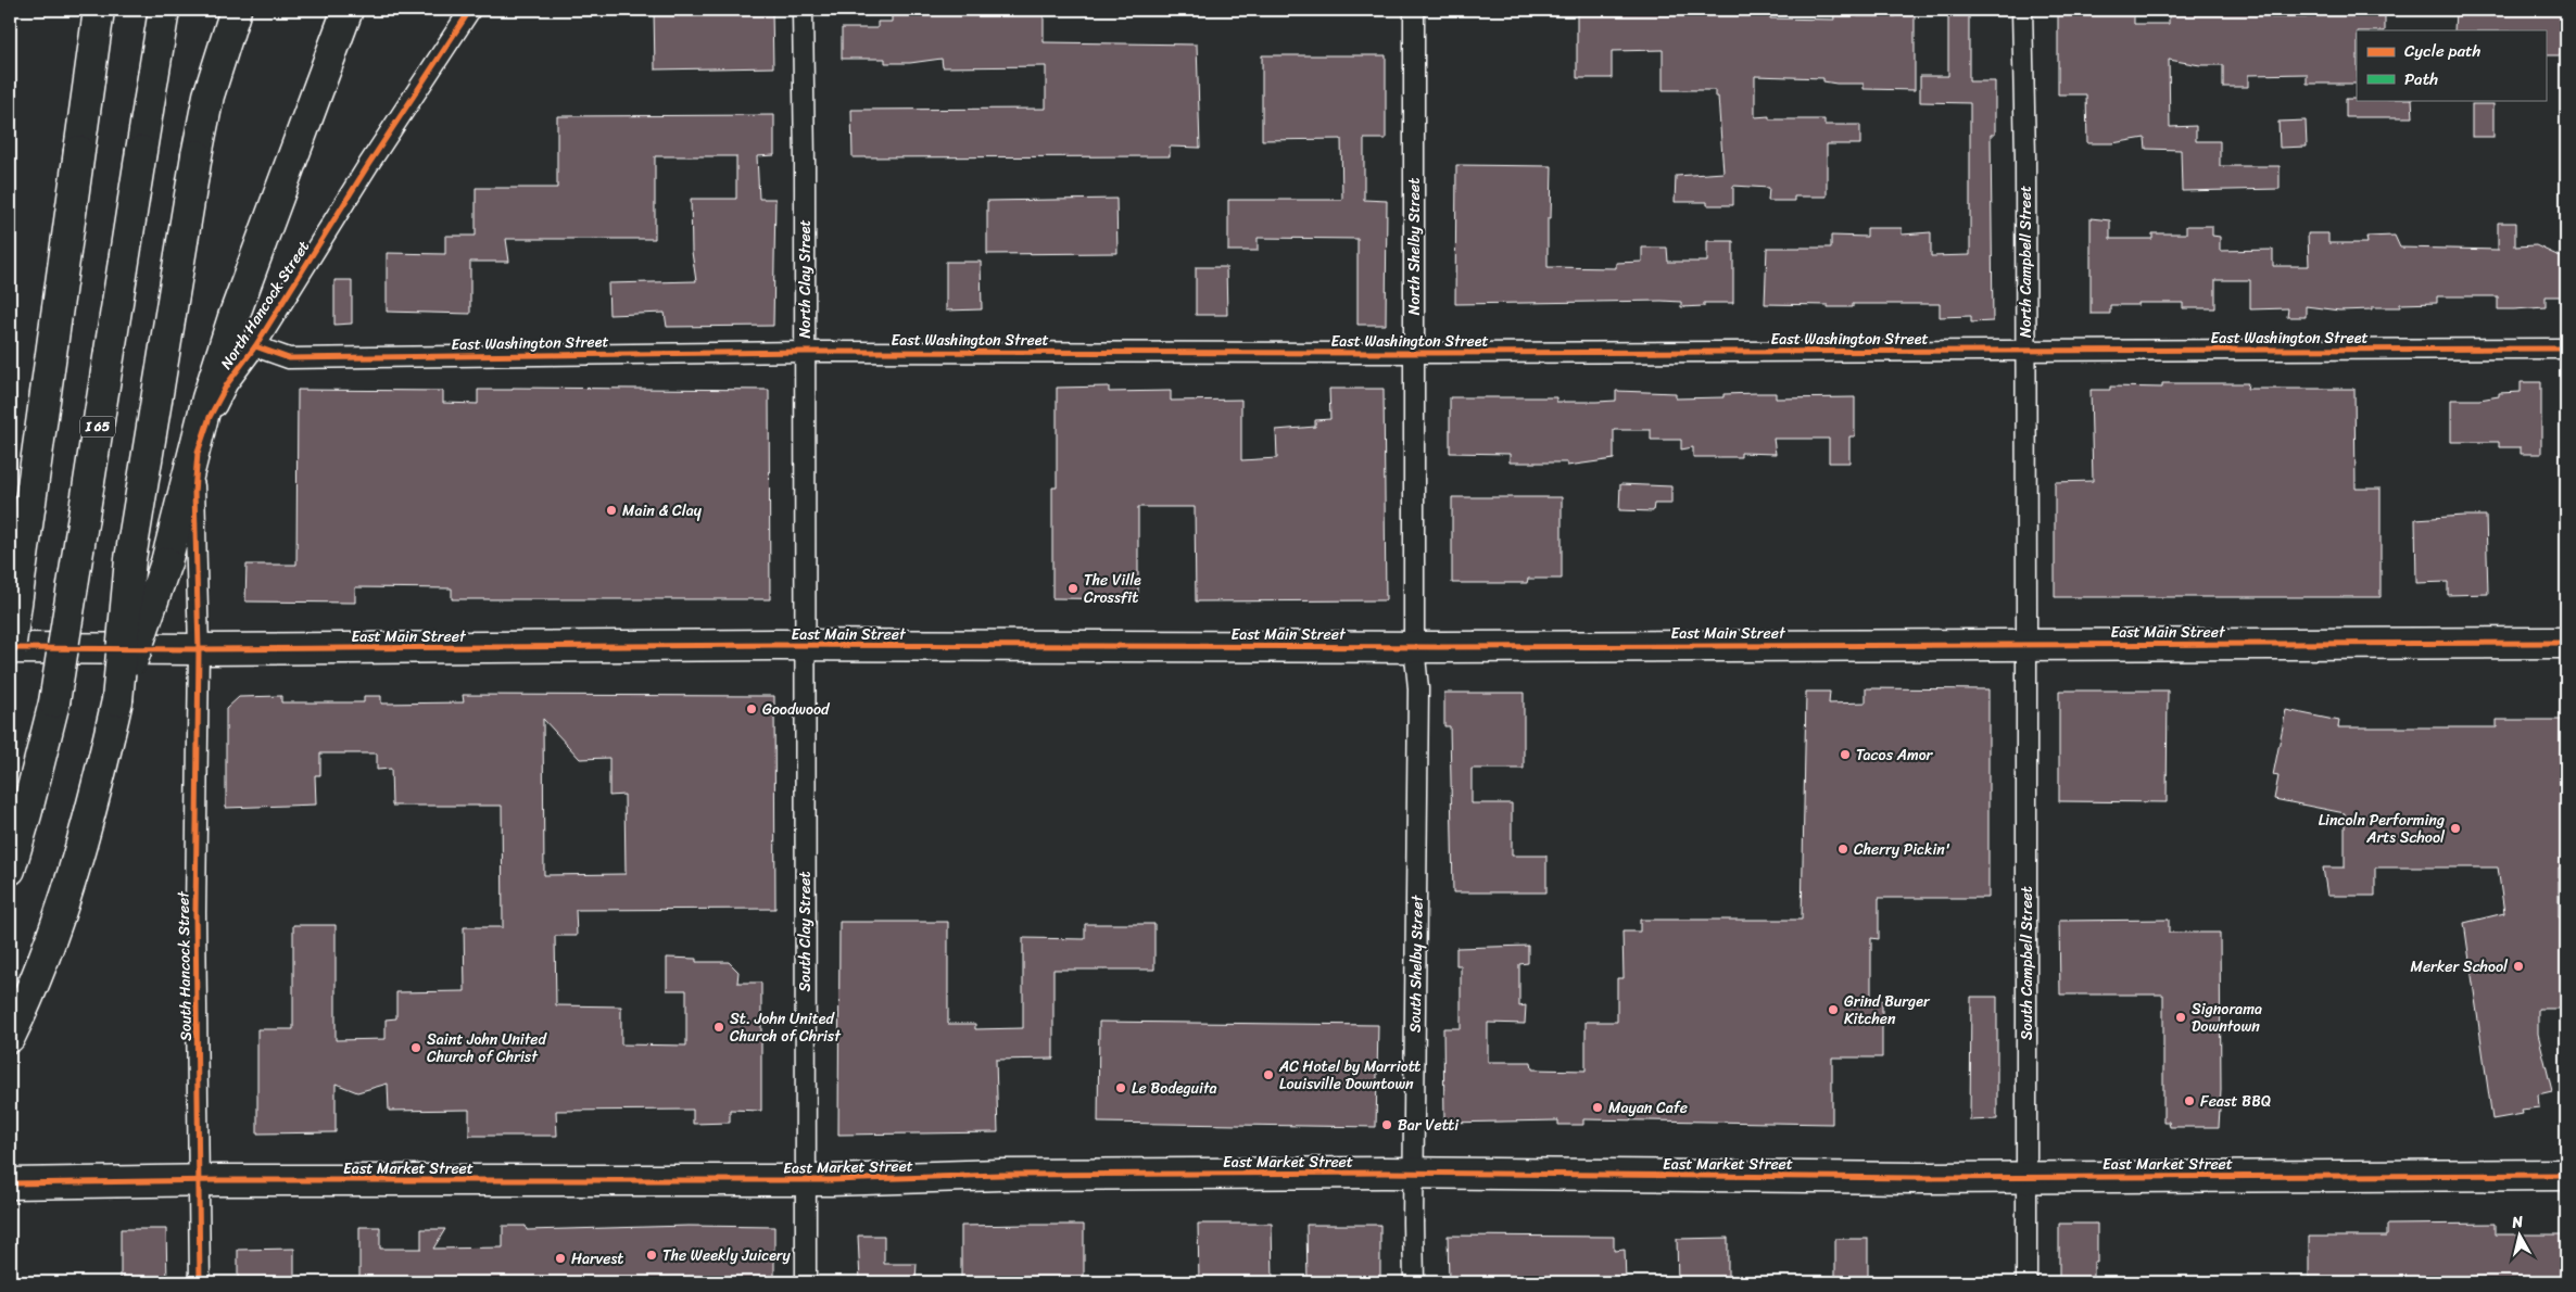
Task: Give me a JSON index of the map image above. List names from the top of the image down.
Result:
{
  "streets": {
    "main road": ["I 65", "East Main Street", "East Market Street"],
    "street": [
      "North Shelby Street",
      "North Campbell Street",
      "North Clay Street",
      "North Hancock Street",
      "East Washington Street",
      "South Clay Street",
      "South Campbell Street",
      "South Shelby Street",
      "South Hancock Street"
    ]
  },
  "crossings": [
    ["North Shelby Street", "East Washington Street"],
    ["North Shelby Street", "East Main Street"],
    ["North Shelby Street", "South Shelby Street"],
    ["North Campbell Street", "East Washington Street"],
    ["North Campbell Street", "East Main Street"],
    ["North Campbell Street", "South Campbell Street"],
    ["North Clay Street", "East Washington Street"],
    ["North Clay Street", "East Main Street"],
    ["North Clay Street", "South Clay Street"],
    ["North Hancock Street", "East Washington Street"],
    ["North Hancock Street", "East Main Street"],
    ["North Hancock Street", "South Hancock Street"],
    ["East Main Street", "South Clay Street"],
    ["East Main Street", "South Campbell Street"],
    ["East Main Street", "South Shelby Street"],
    ["East Main Street", "South Hancock Street"],
    ["South Clay Street", "East Market Street"],
    ["South Campbell Street", "East Market Street"],
    ["South Shelby Street", "East Market Street"],
    ["South Hancock Street", "East Market Street"]
  ],
  "places": [
    "Main & Clay",
    "The Ville Crossfit",
    "Goodwood",
    "Tacos Amor",
    "Lincoln Performing Arts School",
    "Cherry Pickin'",
    "Merker School",
    "Grind Burger Kitchen",
    "Signorama Downtown",
    "St. John United Church of Christ",
    "Saint John United Church of Christ",
    "AC Hotel by Marriott Louisville Downtown",
    "Le Bodeguita",
    "Feast BBQ",
    "Mayan Cafe",
    "Bar Vetti",
    "The Weekly Juicery",
    "Harvest"
  ],
  "legend": ["Cycle path", "Path"],
  "north": "top"
}
